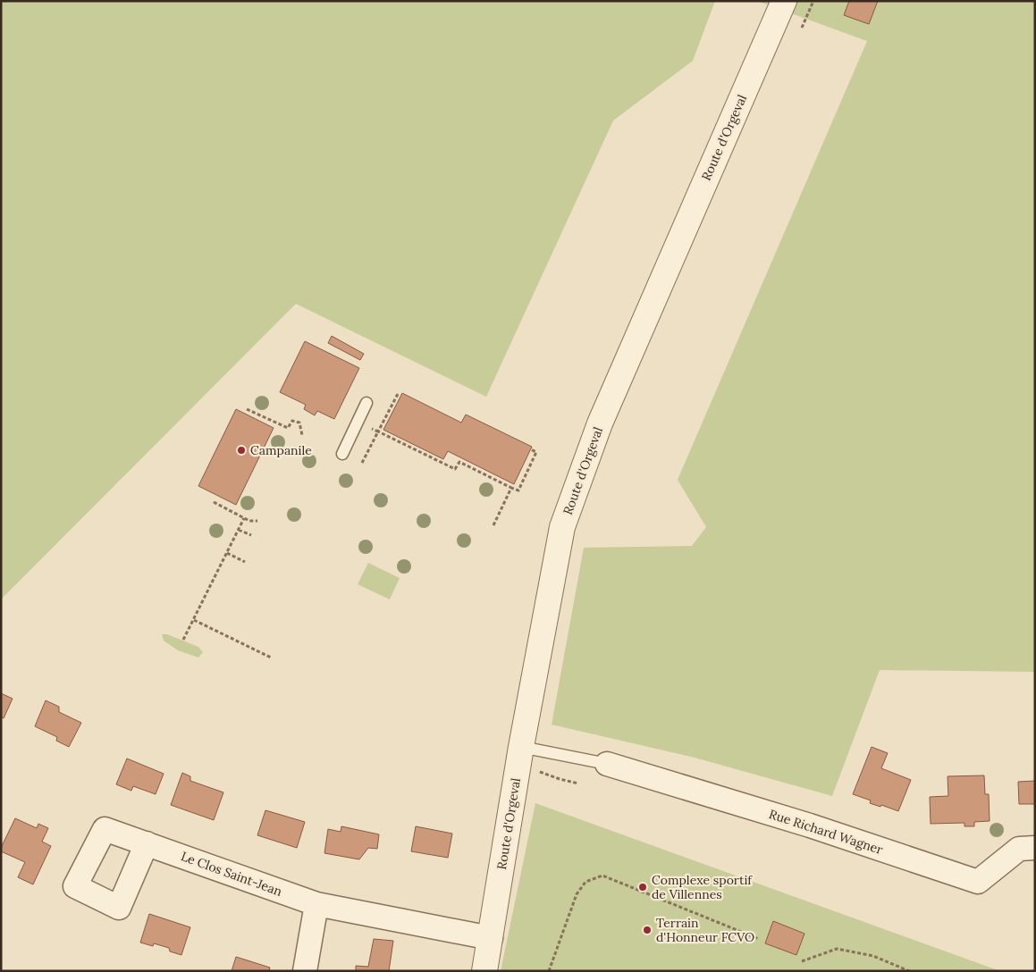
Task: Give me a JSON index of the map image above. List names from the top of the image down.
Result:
{
  "streets": {
    "street": ["Route d'Orgeval", "Rue Richard Wagner", "Le Clos Saint-Jean"]
  },
  "crossings": [
    ["Route d'Orgeval", "Le Clos Saint-Jean"]
  ],
  "places": ["Campanile", "Complexe sportif de Villennes", "Terrain d'Honneur FCVO"]
}
